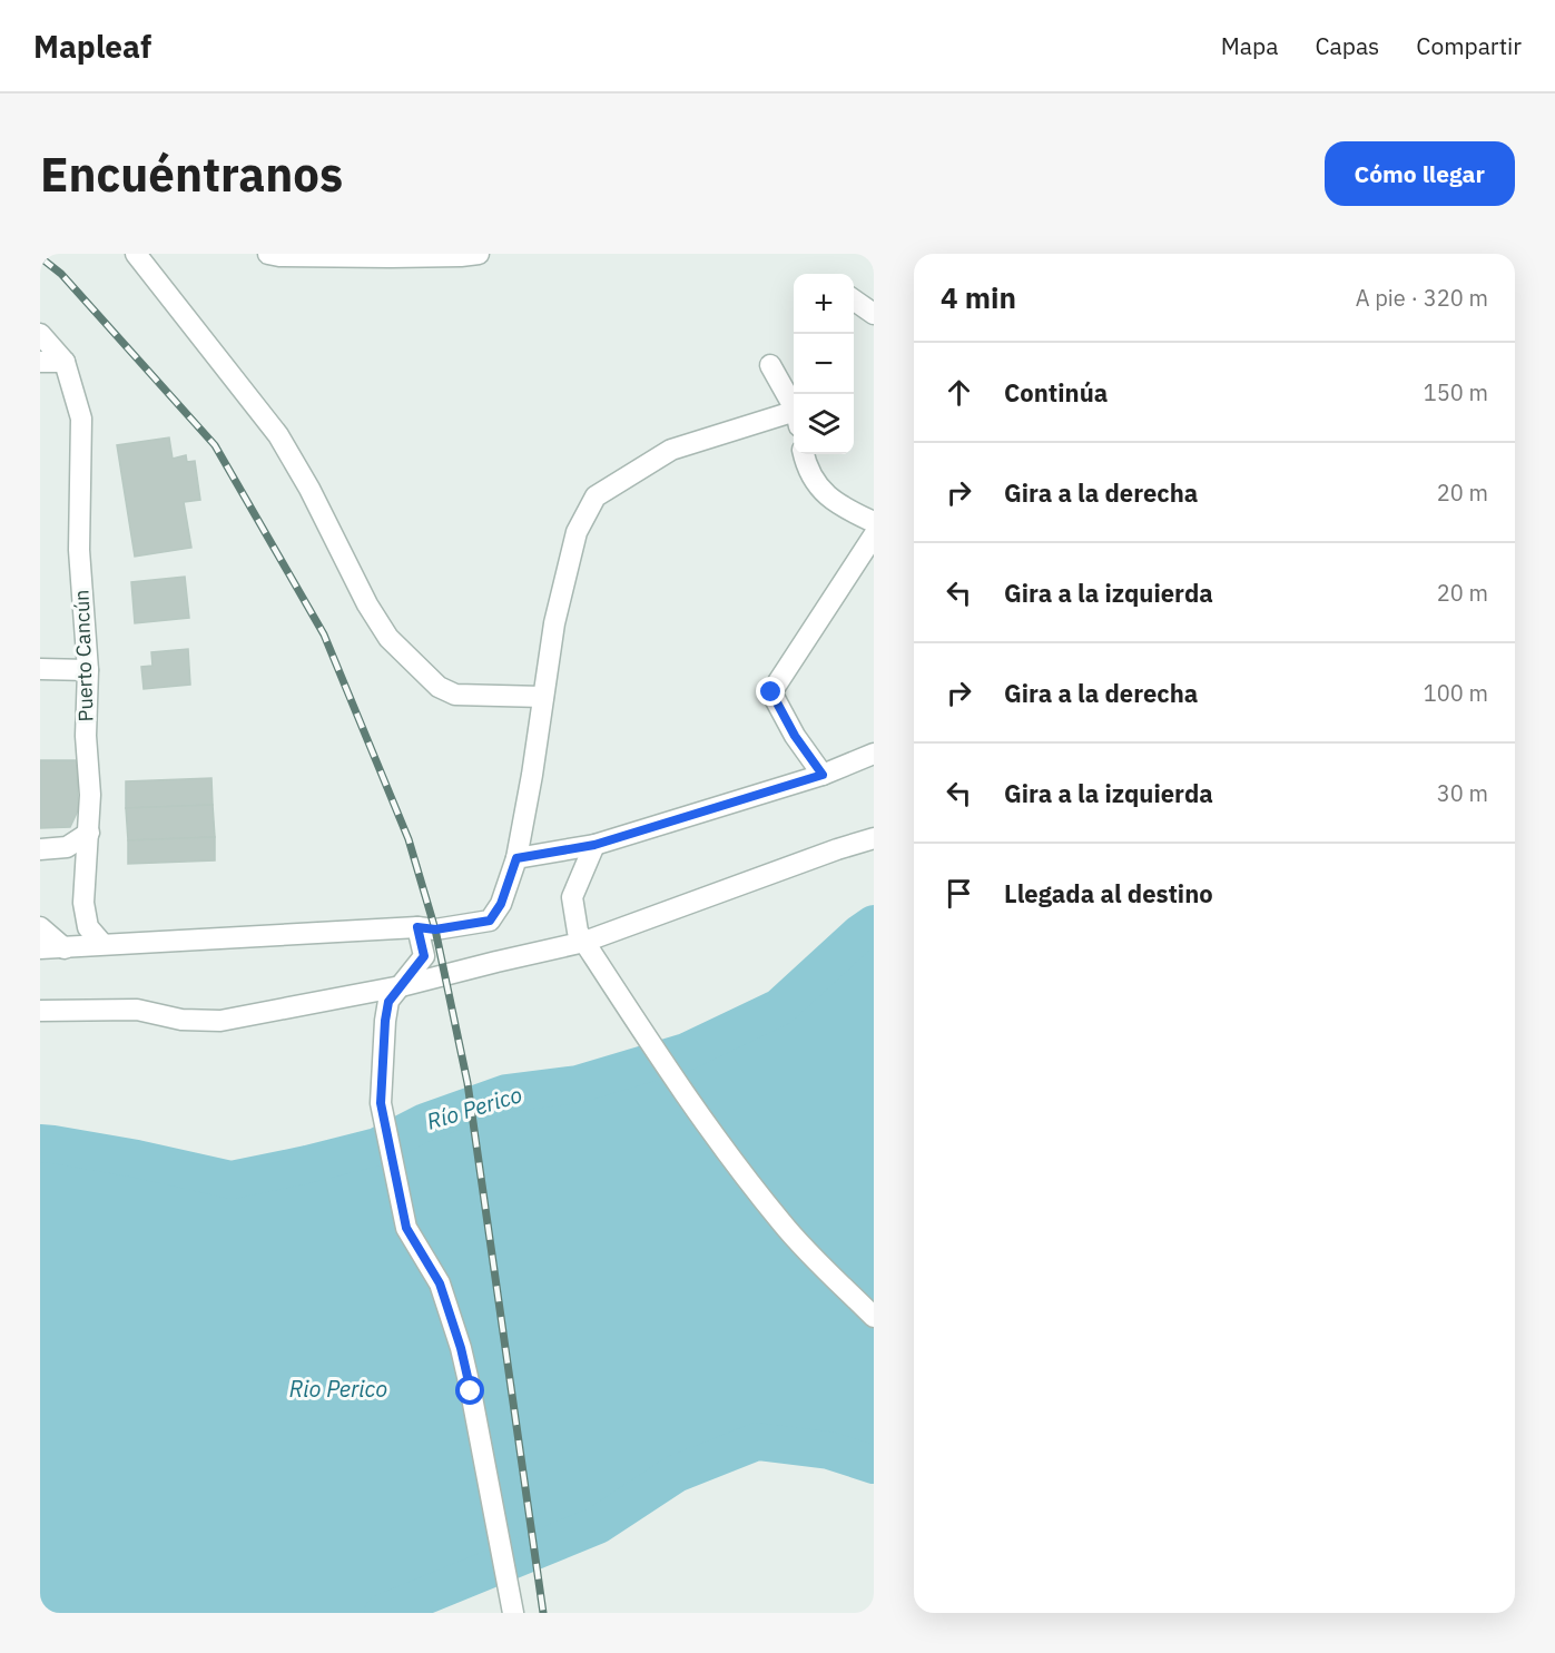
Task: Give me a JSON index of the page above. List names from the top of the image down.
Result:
{
  "streets": {
    "street": ["Puerto Cancún"]
  },
  "water": ["Río Perico", "Rio Perico"],
  "page": {
    "header": "Mapleaf",
    "nav": ["Mapa", "Capas", "Compartir"],
    "buttons": "Cómo llegar",
    "title": "Encuéntranos",
    "heading": ["4 min", "A pie · 320 m"],
    "map_buttons": ["+", "−"],
    "list": [
      ["Continúa", "150 m"],
      ["Gira a la derecha", "20 m"],
      ["Gira a la izquierda", "20 m"],
      ["Gira a la derecha", "100 m"],
      ["Gira a la izquierda", "30 m"],
      "Llegada al destino"
    ]
  }
}
